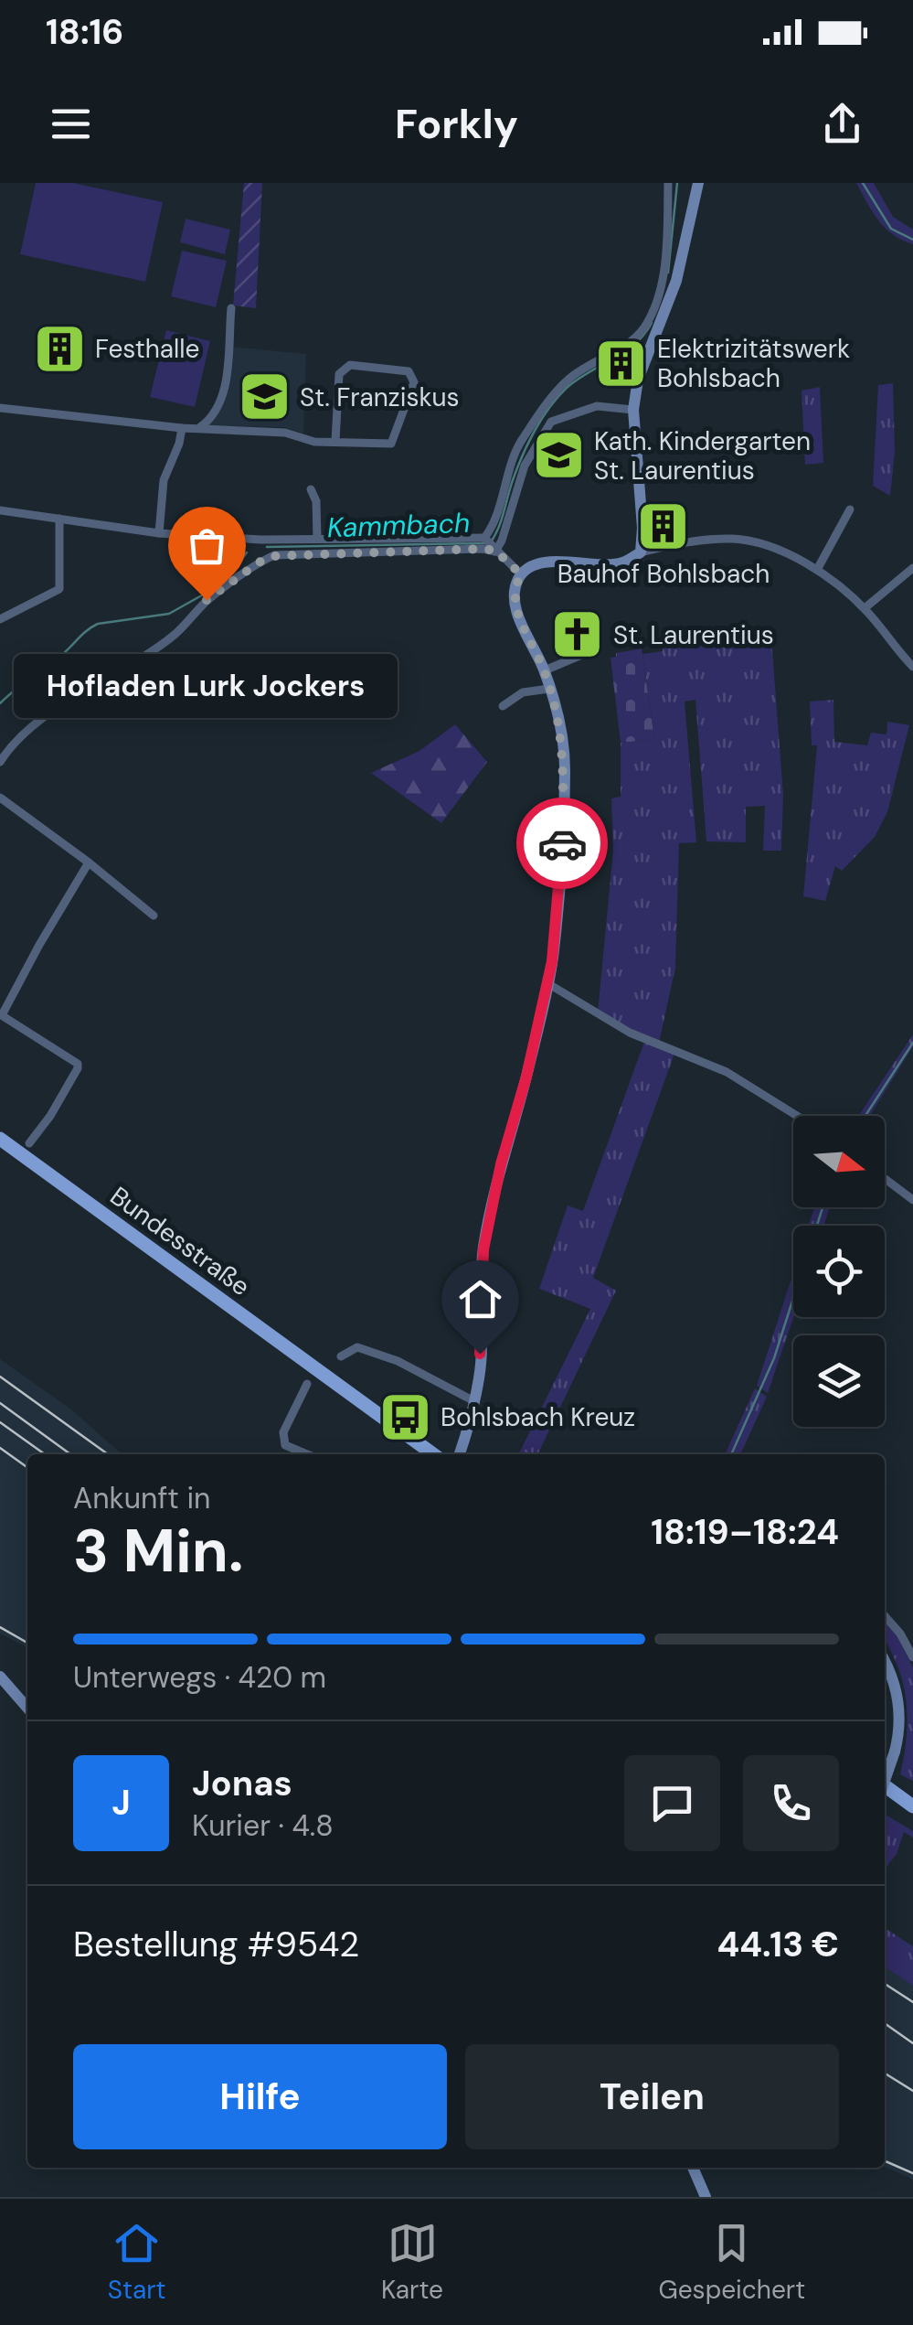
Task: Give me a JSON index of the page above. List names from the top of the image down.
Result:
{
  "streets": {
    "main road": ["Bundesstraße"]
  },
  "water": ["Kammbach"],
  "places": {
    "building": ["Festhalle", "Elektrizitätswerk Bohlsbach", "Bauhof Bohlsbach"],
    "school or university": ["St. Franziskus", "Kath. Kindergarten St. Laurentius"],
    "other": ["Hofladen Lurk Jockers"],
    "church": ["St. Laurentius"],
    "bus stop": ["Bohlsbach Kreuz"]
  },
  "north": "right",
  "page": {
    "status": "18:16",
    "header": "Forkly",
    "bubble": "Hofladen Lurk Jockers",
    "heading": ["3 Min.", "Ankunft in", "18:19–18:24"],
    "panel": [
      "Jonas",
      "Kurier · 4.8",
      "Bestellung #9542",
      "44.13 €"
    ],
    "bar": "Unterwegs · 420 m",
    "round": "J",
    "buttons": ["Hilfe", "Teilen"],
    "tabs": ["Start", "Karte", "Gespeichert"]
  }
}
